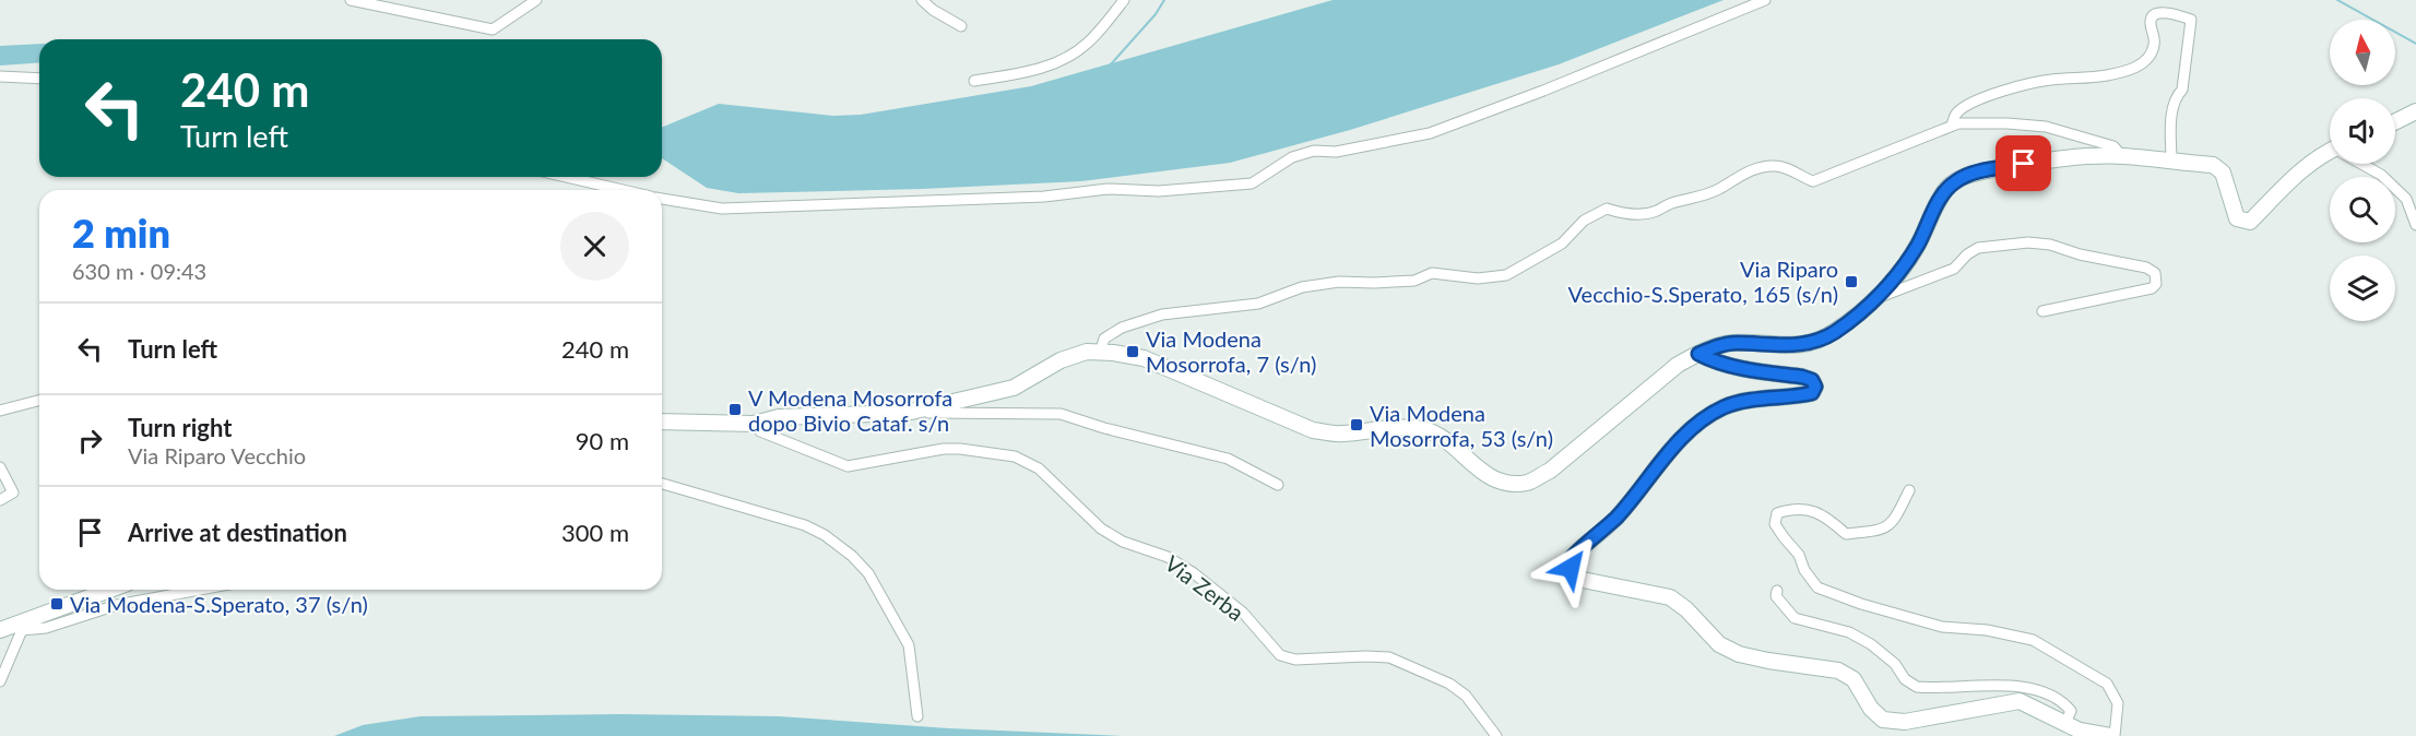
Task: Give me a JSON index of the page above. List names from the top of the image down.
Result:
{
  "streets": {
    "street": ["Via Zerba"]
  },
  "places": {
    "transit": [
      "Via Riparo Vecchio-S.Sperato, 165 (s/n)",
      "Via Modena Mosorrofa, 7 (s/n)",
      "V Modena Mosorrofa dopo Bivio Cataf. s/n",
      "Via Modena Mosorrofa, 53 (s/n)",
      "Via Modena-S.Sperato, 37 (s/n)"
    ]
  },
  "north": "top",
  "page": {
    "turn": ["240 m", "Turn left"],
    "heading": ["2 min", "630 m · 09:43"],
    "list": [
      {
        "name": "Turn left",
        "value": "240 m"
      },
      {
        "name": "Turn right",
        "note": "Via Riparo Vecchio",
        "value": "90 m"
      },
      {
        "name": "Arrive at destination",
        "value": "300 m"
      }
    ]
  }
}
